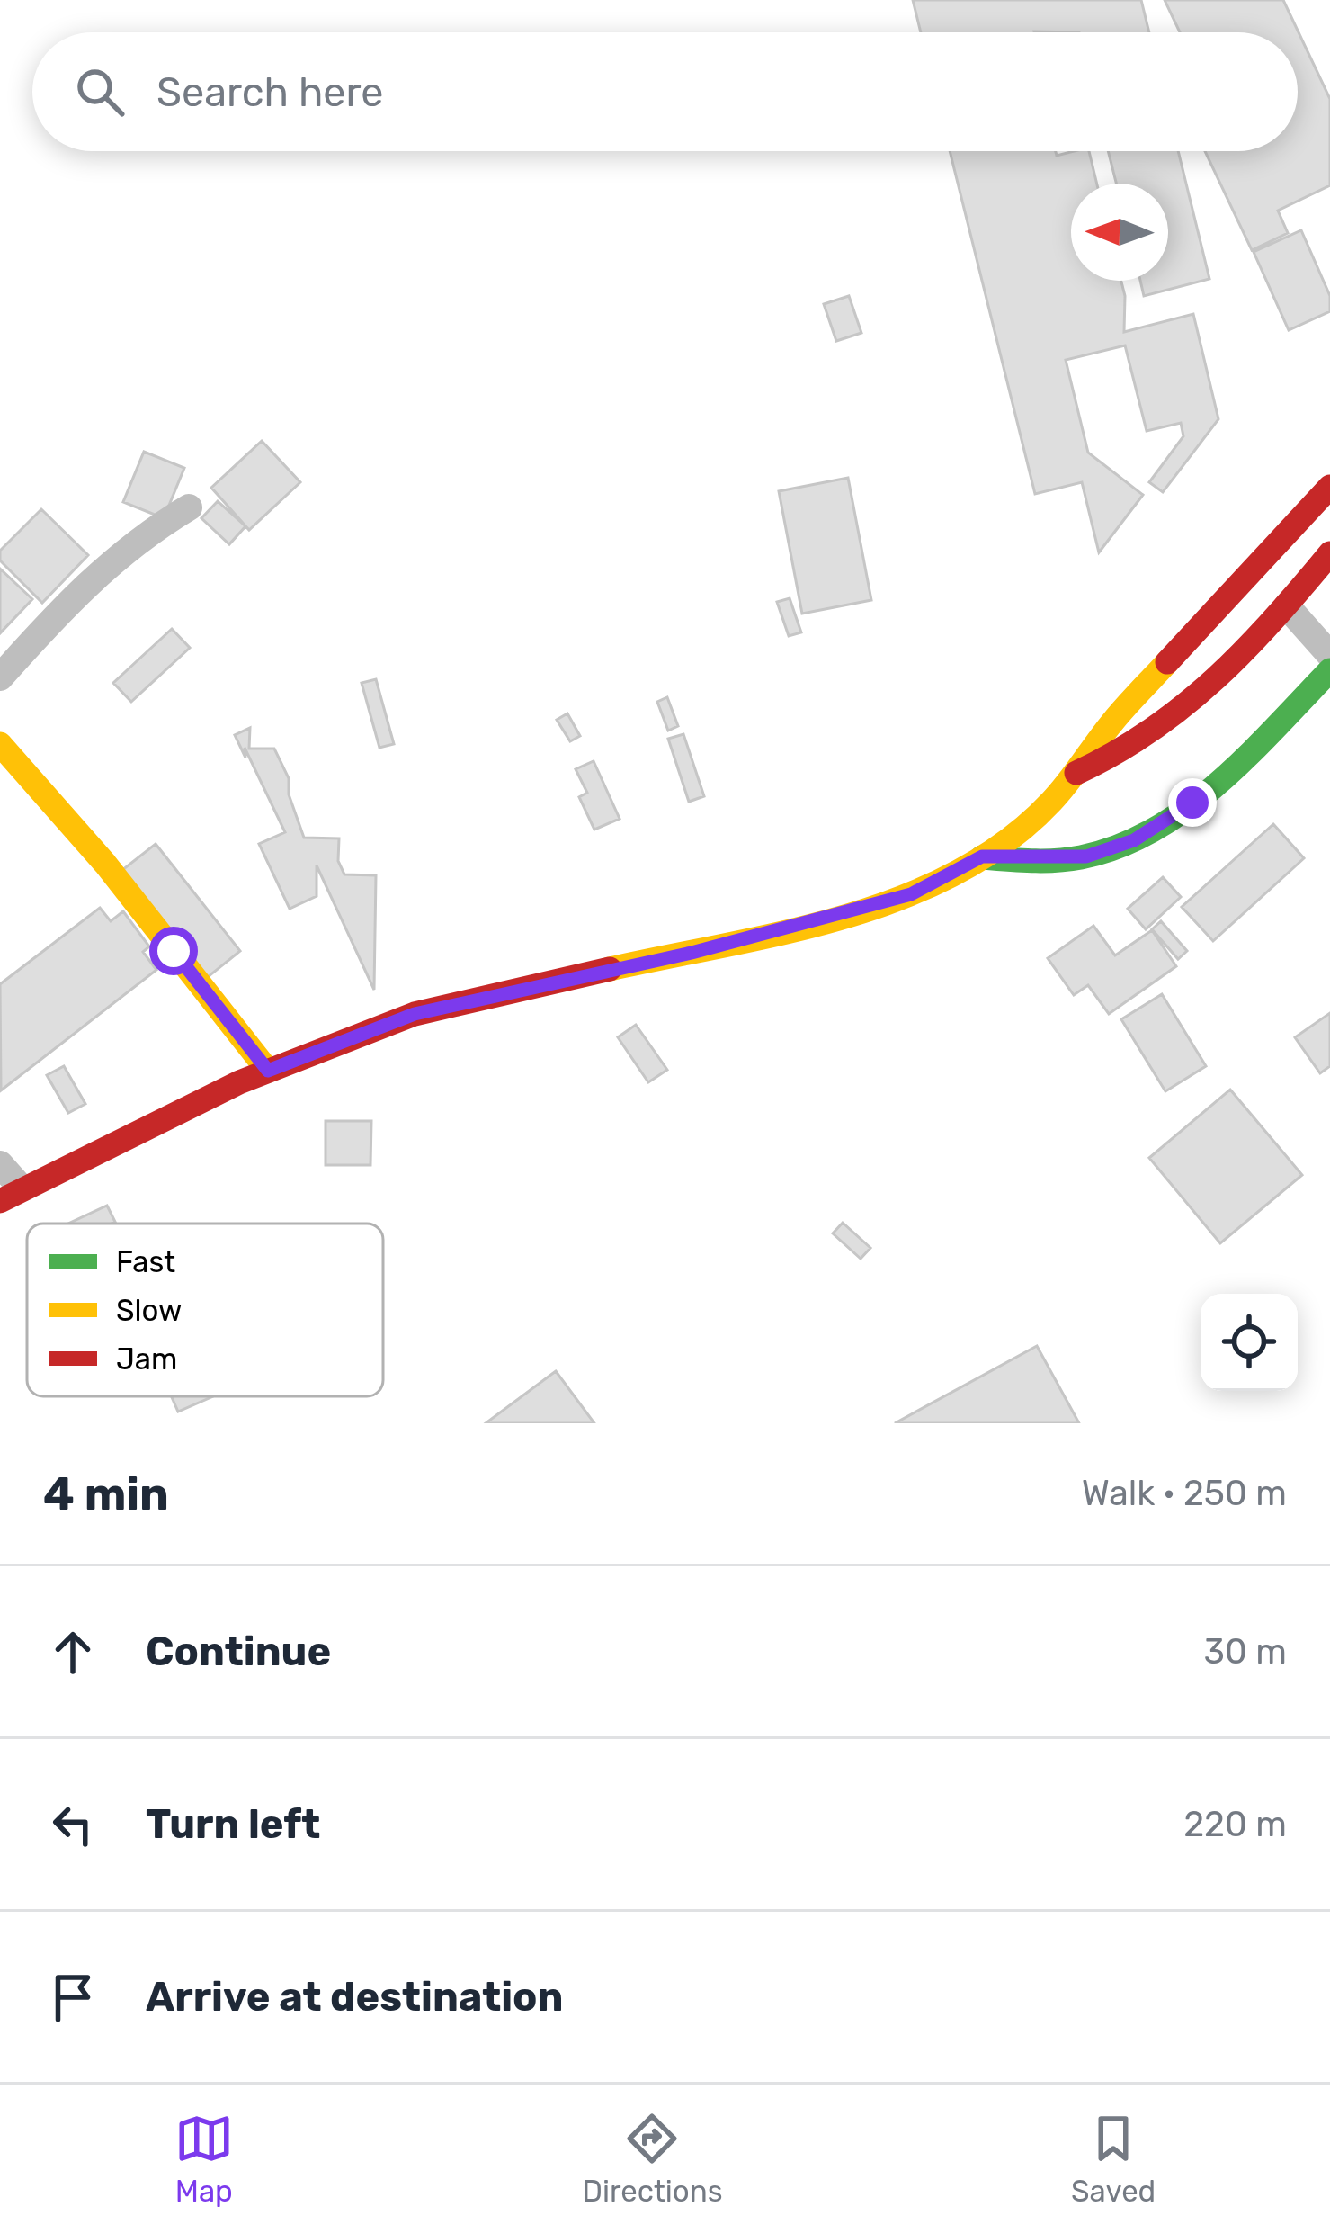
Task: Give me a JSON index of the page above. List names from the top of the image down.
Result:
{
  "legend": ["Fast", "Slow", "Jam"],
  "north": "left",
  "page": {
    "search": "Search here",
    "heading": ["4 min", "Walk · 250 m"],
    "list": [
      ["Continue", "30 m"],
      ["Turn left", "220 m"],
      "Arrive at destination"
    ],
    "nav": ["Map", "Directions", "Saved"]
  }
}
